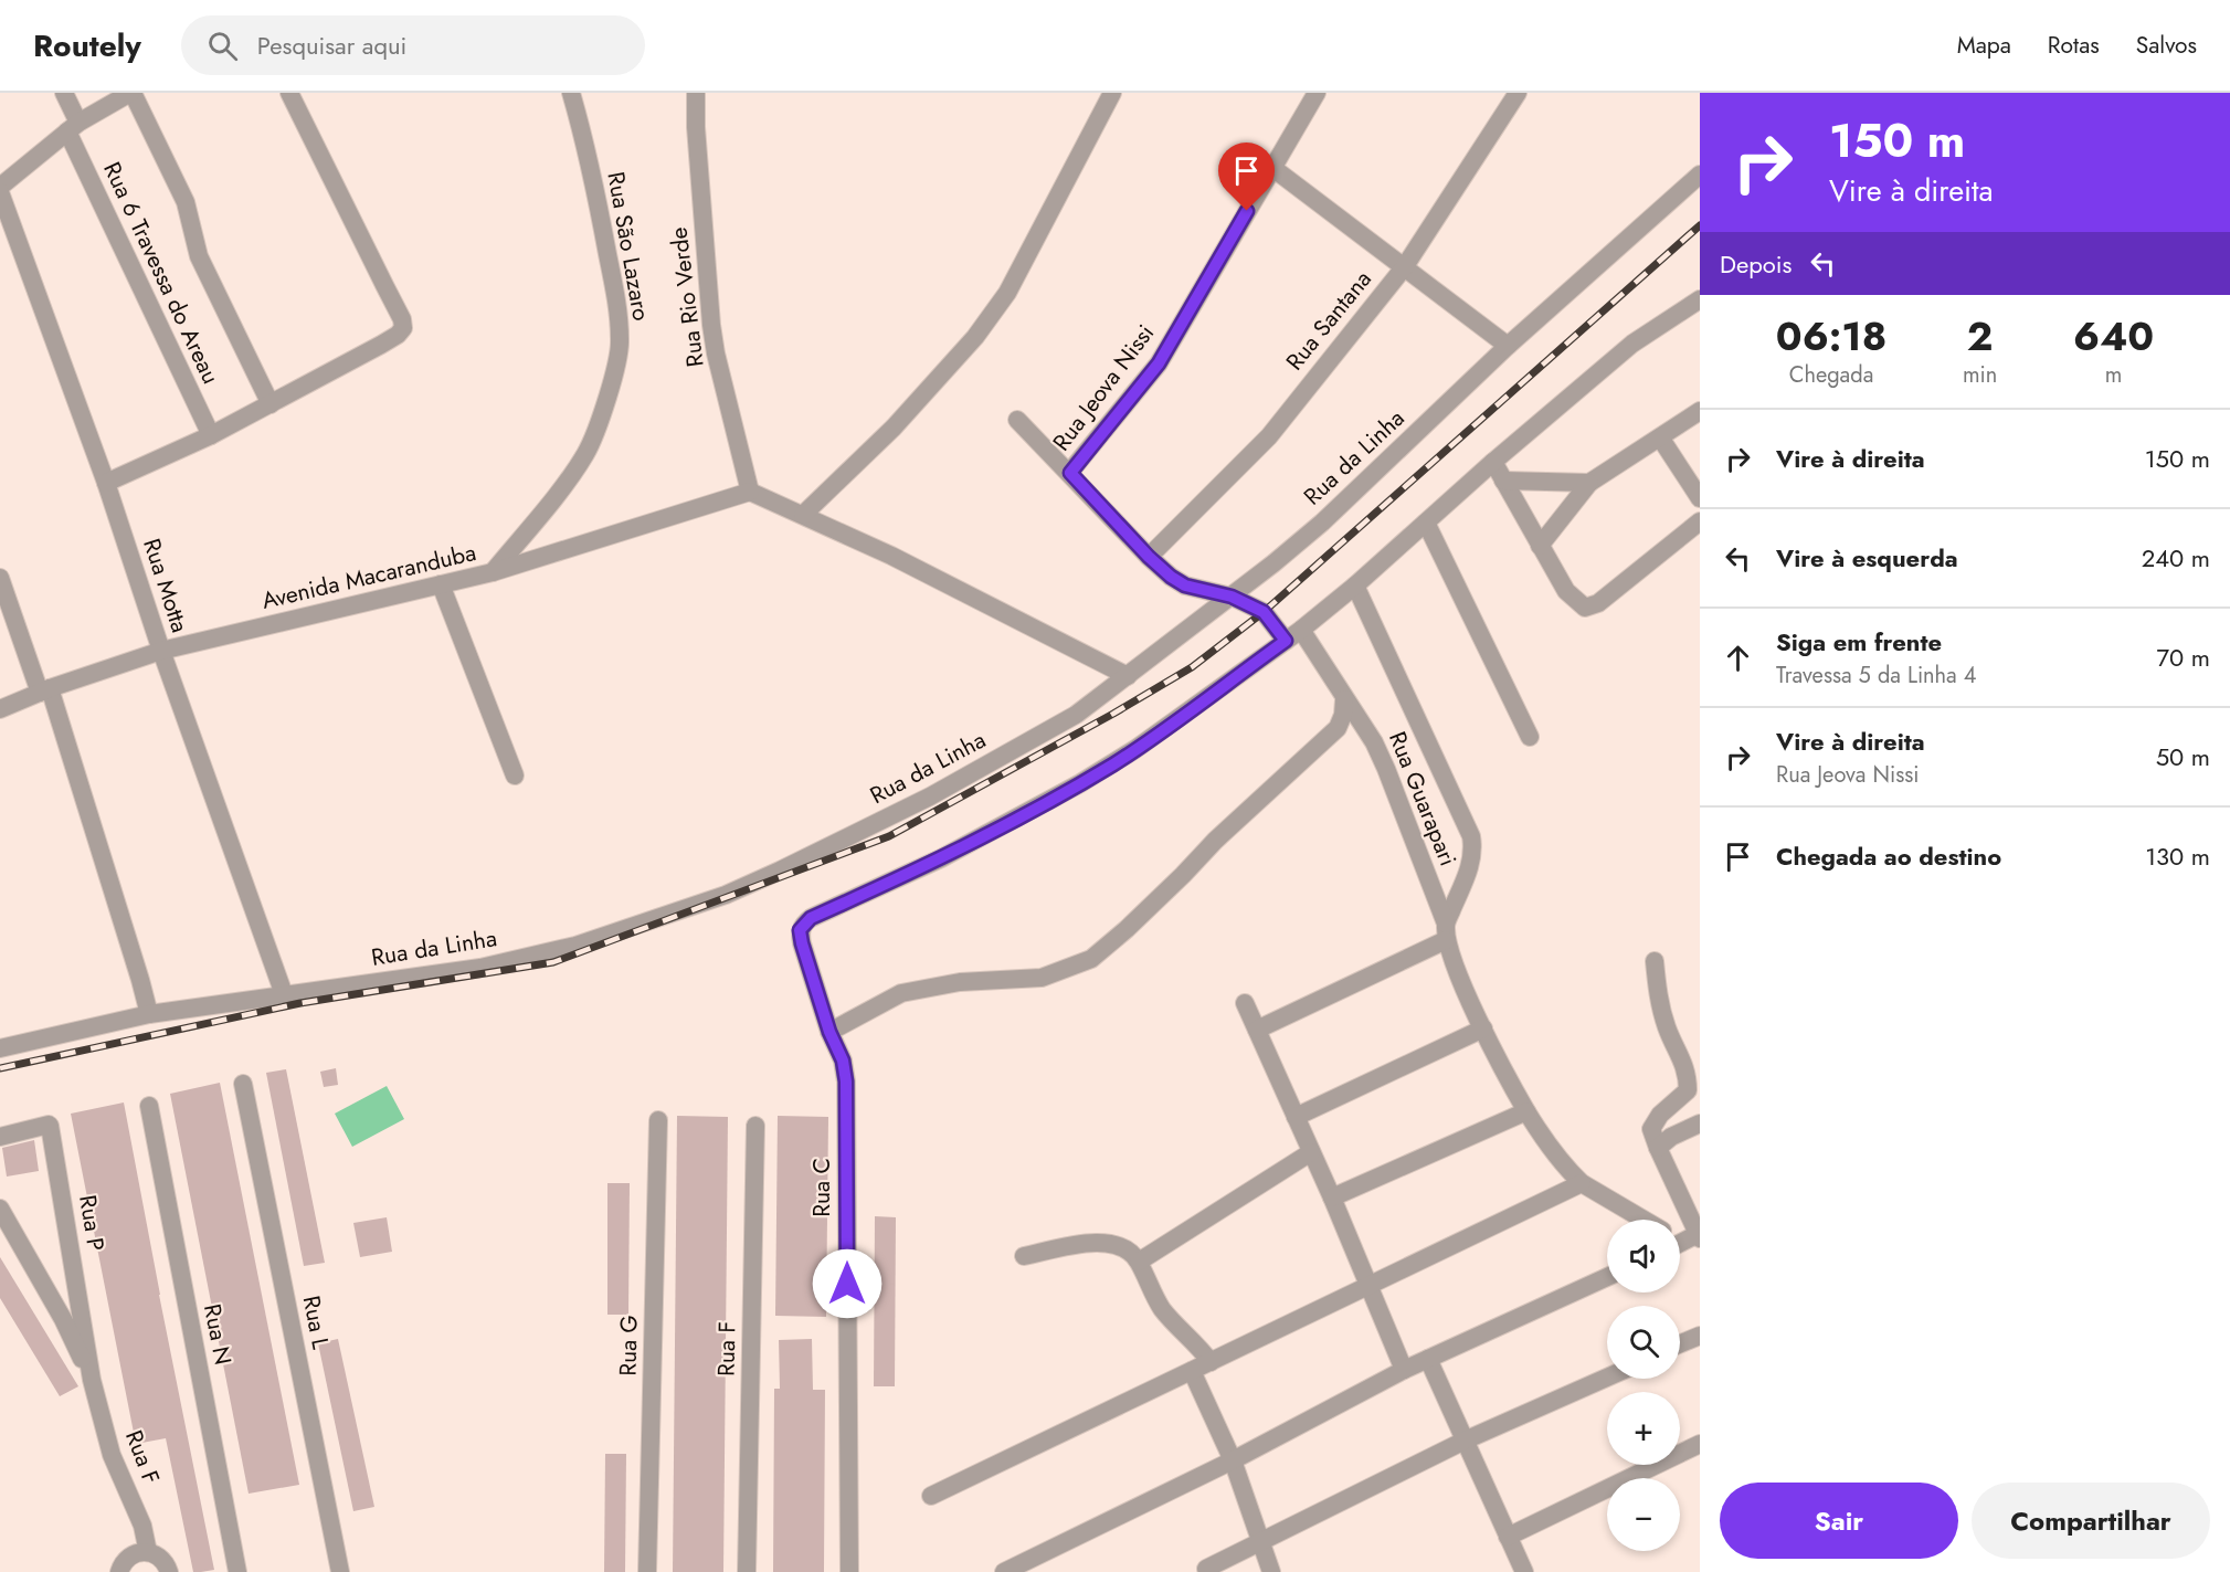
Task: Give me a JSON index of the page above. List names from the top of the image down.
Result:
{
  "streets": {
    "street": [
      "Rua São Lazaro",
      "Rua 6 Travessa do Areau",
      "Rua Rio Verde",
      "Rua Santana",
      "Rua Jeova Nissi",
      "Rua da Linha",
      "Avenida Macaranduba",
      "Rua Motta",
      "Rua Guarapari",
      "Rua C",
      "Rua P",
      "Rua L",
      "Rua N",
      "Rua G",
      "Rua F"
    ]
  },
  "crossings": [
    ["Rua São Lazaro", "Avenida Macaranduba"],
    ["Rua Rio Verde", "Avenida Macaranduba"],
    ["Rua Santana", "Rua Guarapari"],
    ["Rua Jeova Nissi", "Rua Guarapari"],
    ["Rua da Linha", "Rua Motta"],
    ["Rua da Linha", "Rua Guarapari"],
    ["Avenida Macaranduba", "Rua Motta"],
    ["Rua Guarapari", "Rua C"],
    ["Rua P", "Rua F"]
  ],
  "page": {
    "header": "Routely",
    "search": "Pesquisar aqui",
    "nav": ["Mapa", "Rotas", "Salvos"],
    "turn": ["150 m", "Vire à direita"],
    "then": "Depois",
    "eta": [
      "06:18",
      "Chegada",
      "2",
      "min",
      "640",
      "m"
    ],
    "list": [
      {
        "name": "Vire à direita",
        "value": "150 m"
      },
      {
        "name": "Vire à esquerda",
        "value": "240 m"
      },
      {
        "name": "Siga em frente",
        "note": "Travessa 5 da Linha 4",
        "value": "70 m"
      },
      {
        "name": "Vire à direita",
        "note": "Rua Jeova Nissi",
        "value": "50 m"
      },
      {
        "name": "Chegada ao destino",
        "value": "130 m"
      }
    ],
    "map_buttons": ["+", "−"],
    "buttons": ["Sair", "Compartilhar"]
  }
}
